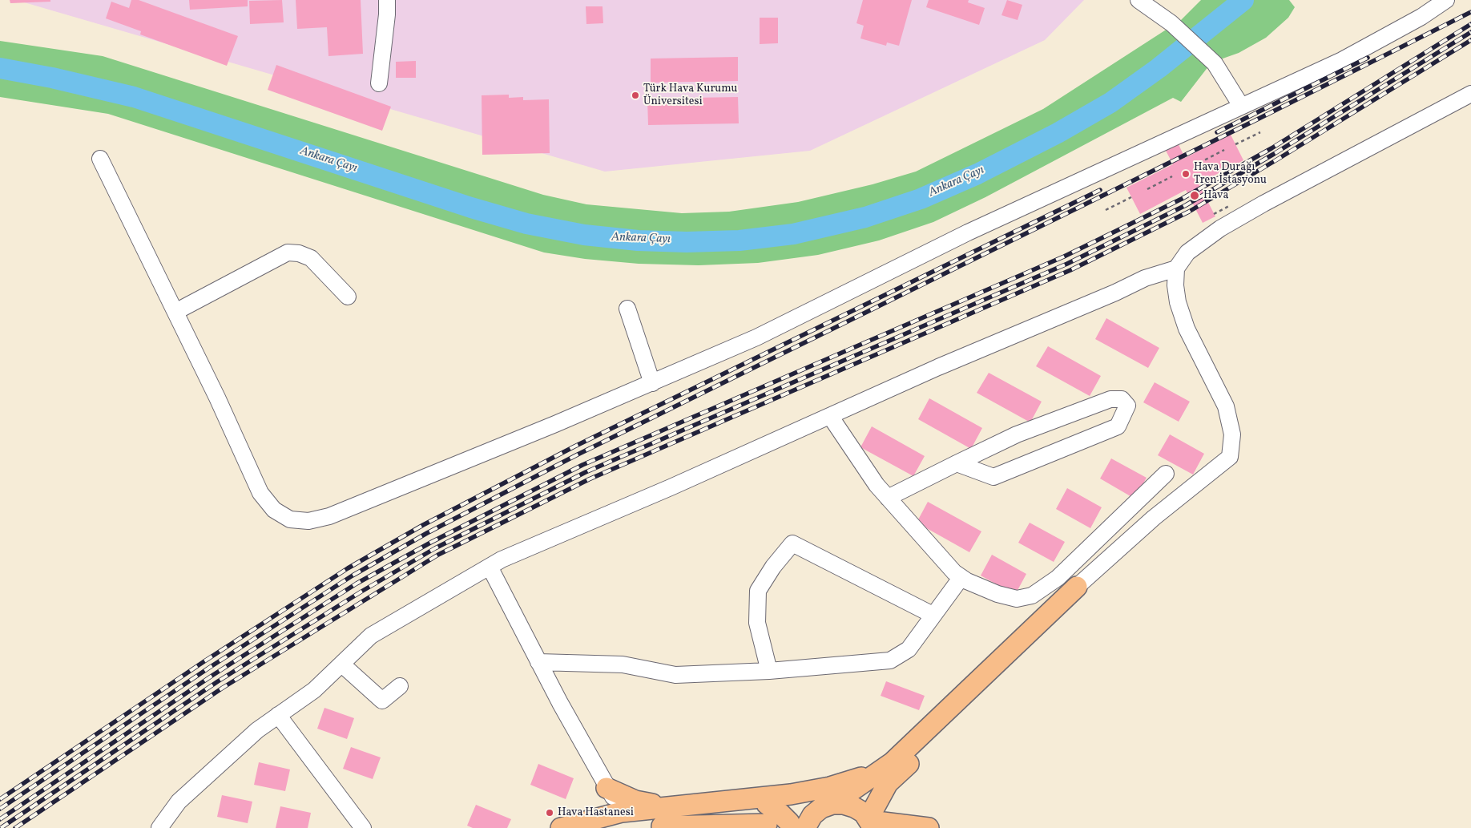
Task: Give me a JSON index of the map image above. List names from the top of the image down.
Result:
{
  "water": ["Ankara Çayı"],
  "places": [
    "Türk Hava Kurumu Üniversitesi",
    "Hava Durağı Tren İstasyonu",
    "Hava",
    "Hava Hastanesi"
  ]
}
